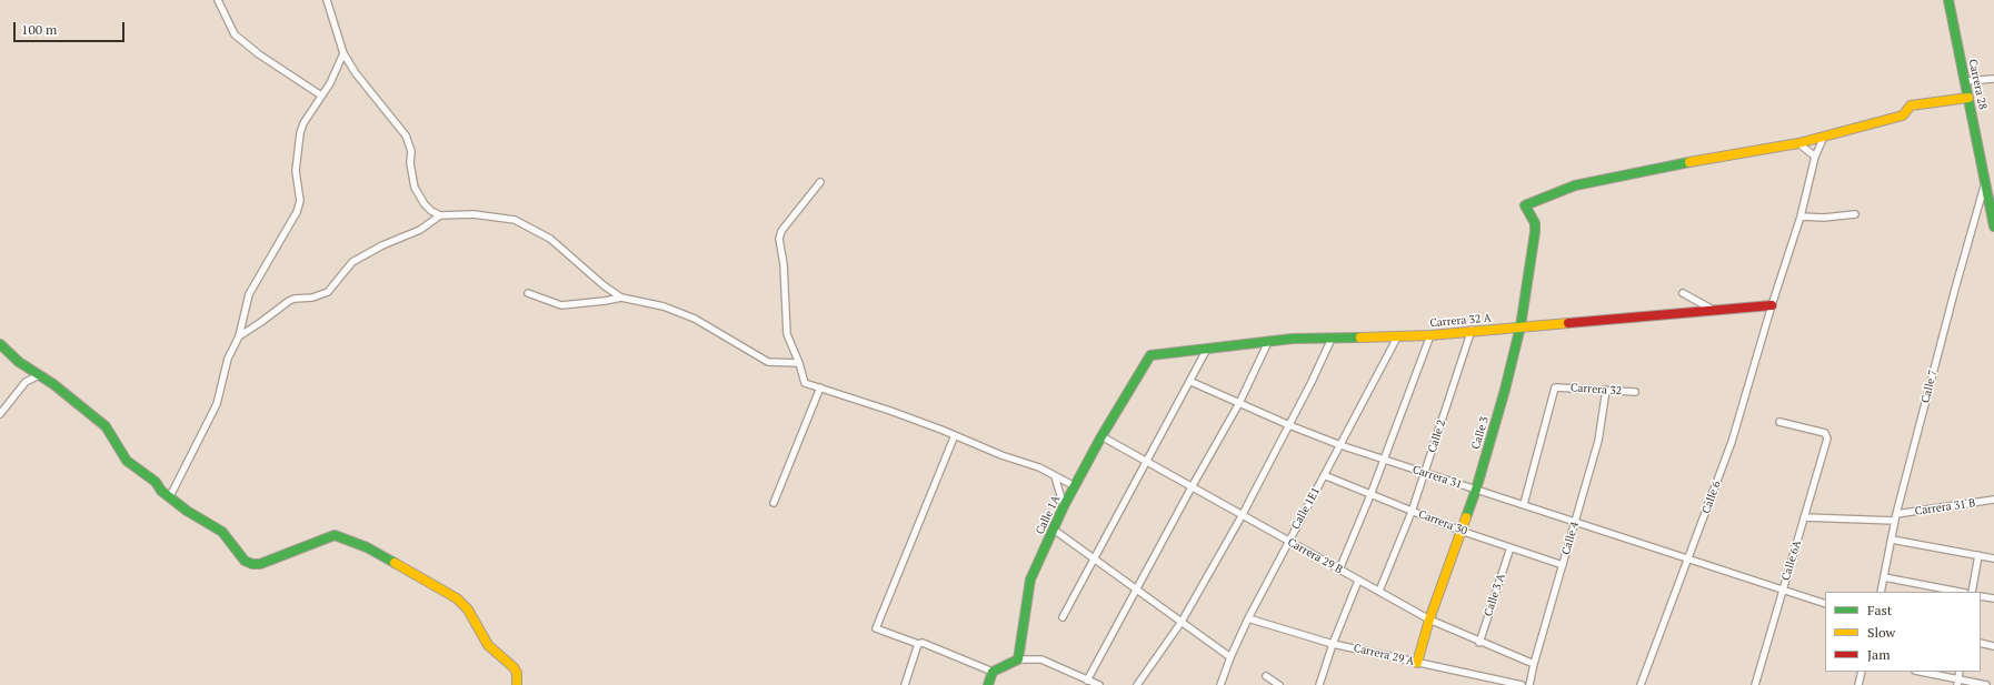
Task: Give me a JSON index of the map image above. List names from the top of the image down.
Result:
{
  "streets": {
    "main road": [
      "Carrera 28",
      "Carrera 32 A",
      "Calle 3",
      "Calle 1A"
    ],
    "street": [
      "Calle 7",
      "Carrera 32",
      "Calle 2",
      "Carrera 31",
      "Calle 6",
      "Carrera 31 B",
      "Calle 1E1",
      "Carrera 30",
      "Calle 4",
      "Carrera 29 B",
      "Calle 6A",
      "Calle 3 A",
      "Carrera 29 A"
    ]
  },
  "crossings": [
    ["Carrera 28", "Calle 7"],
    ["Carrera 32 A", "Calle 3"],
    ["Carrera 32 A", "Calle 2"],
    ["Carrera 32 A", "Calle 6"],
    ["Carrera 32 A", "Calle 1E1"],
    ["Carrera 32 A", "Calle 1A"],
    ["Calle 7", "Carrera 31 B"],
    ["Carrera 32", "Carrera 31"],
    ["Carrera 32", "Calle 4"],
    ["Calle 3", "Carrera 31"],
    ["Calle 3", "Carrera 30"],
    ["Calle 3", "Carrera 29 B"],
    ["Calle 3", "Carrera 29 A"],
    ["Calle 2", "Carrera 31"],
    ["Calle 2", "Carrera 30"],
    ["Calle 2", "Carrera 29 B"],
    ["Carrera 31", "Calle 6"],
    ["Carrera 31", "Calle 1E1"],
    ["Carrera 31", "Calle 4"],
    ["Carrera 31 B", "Calle 6A"],
    ["Calle 1E1", "Carrera 30"],
    ["Calle 1E1", "Carrera 29 B"],
    ["Calle 1E1", "Carrera 29 A"],
    ["Calle 1A", "Carrera 29 B"],
    ["Carrera 30", "Calle 4"],
    ["Carrera 30", "Calle 3 A"],
    ["Calle 4", "Carrera 29 B"],
    ["Carrera 29 B", "Calle 3 A"]
  ],
  "legend": ["Fast", "Slow", "Jam"],
  "scale_bar": "100 m"
}
